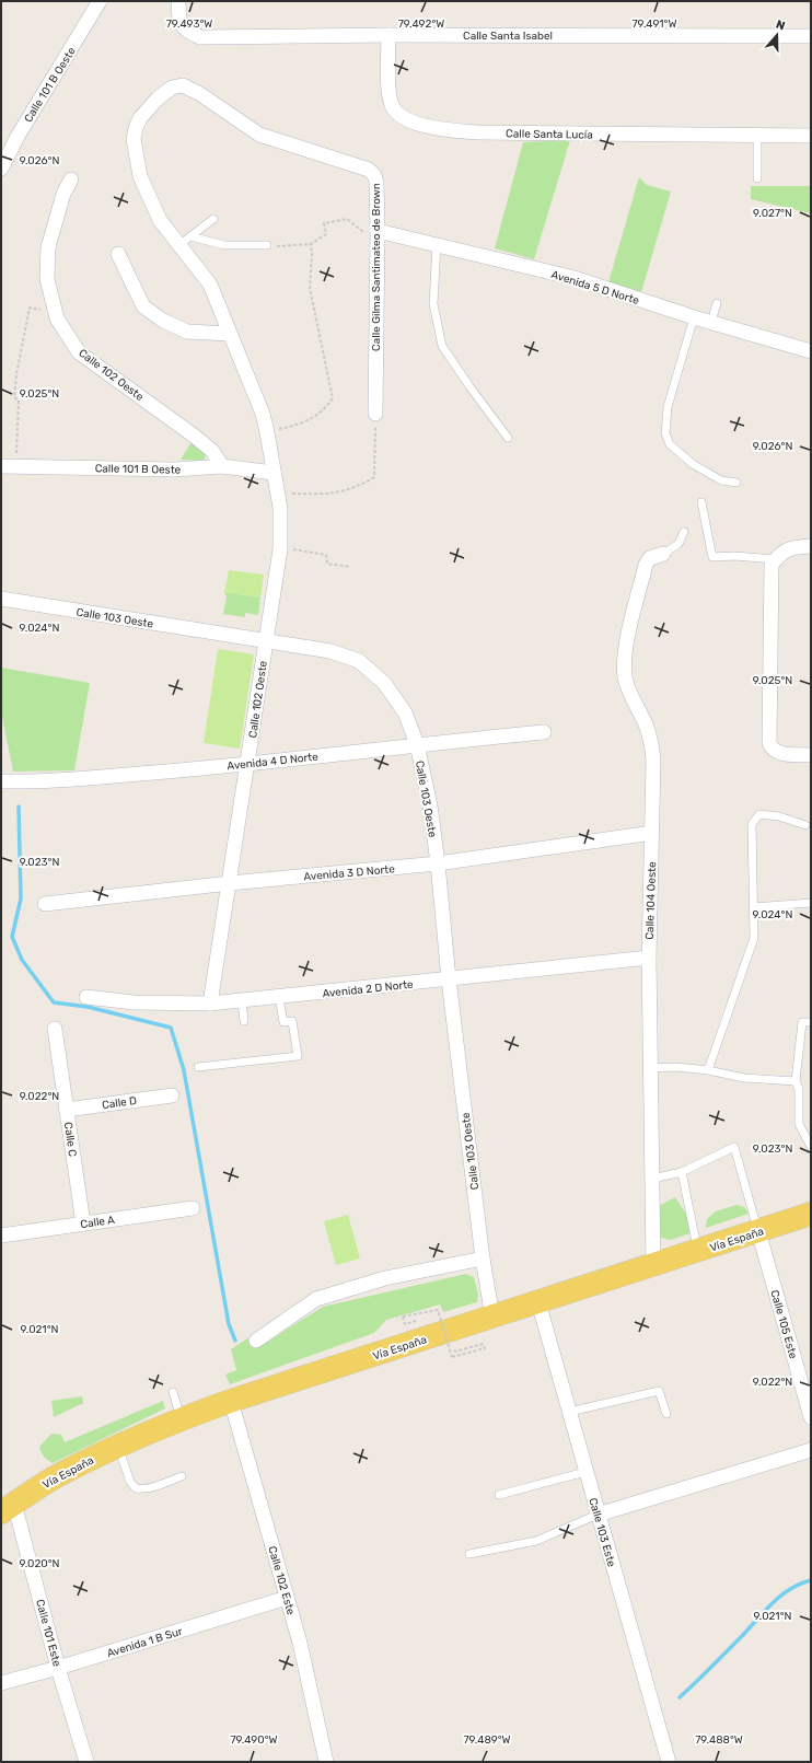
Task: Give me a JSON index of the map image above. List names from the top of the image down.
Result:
{
  "streets": {
    "main road": ["Vía España"],
    "street": [
      "Calle Santa Isabel",
      "Calle 101 B Oeste",
      "Calle Santa Lucía",
      "Calle Gilma Santimateo de Brown",
      "Avenida 5 D Norte",
      "Calle 102 Oeste",
      "Calle 103 Oeste",
      "Avenida 4 D Norte",
      "Avenida 3 D Norte",
      "Calle 104 Oeste",
      "Avenida 2 D Norte",
      "Calle D",
      "Calle C",
      "Calle A",
      "Calle 105 Este",
      "Calle 103 Este",
      "Calle 102 Este",
      "Calle 101 Este",
      "Avenida 1 B Sur"
    ]
  },
  "crossings": [
    ["Calle Santa Isabel", "Calle Santa Lucía"],
    ["Calle 101 B Oeste", "Calle Gilma Santimateo de Brown"],
    ["Calle 101 B Oeste", "Calle 102 Oeste"],
    ["Calle Gilma Santimateo de Brown", "Avenida 5 D Norte"],
    ["Calle Gilma Santimateo de Brown", "Calle 102 Oeste"],
    ["Calle 102 Oeste", "Calle 103 Oeste"],
    ["Calle 102 Oeste", "Avenida 4 D Norte"],
    ["Calle 102 Oeste", "Avenida 3 D Norte"],
    ["Calle 102 Oeste", "Avenida 2 D Norte"],
    ["Calle 103 Oeste", "Avenida 4 D Norte"],
    ["Calle 103 Oeste", "Avenida 3 D Norte"],
    ["Calle 103 Oeste", "Avenida 2 D Norte"],
    ["Calle 103 Oeste", "Vía España"],
    ["Avenida 3 D Norte", "Calle 104 Oeste"],
    ["Calle 104 Oeste", "Avenida 2 D Norte"],
    ["Calle 104 Oeste", "Vía España"],
    ["Calle D", "Calle C"],
    ["Calle C", "Calle A"],
    ["Vía España", "Calle 105 Este"],
    ["Vía España", "Calle 103 Este"],
    ["Vía España", "Calle 102 Este"],
    ["Vía España", "Calle 101 Este"],
    ["Calle 102 Este", "Avenida 1 B Sur"],
    ["Calle 101 Este", "Avenida 1 B Sur"]
  ],
  "north": "top",
  "coordinates": [
    "79.492°W",
    "79.491°W",
    "79.493°W",
    "9.026°N",
    "9.027°N",
    "9.025°N",
    "9.024°N",
    "9.023°N",
    "9.022°N",
    "9.021°N",
    "9.020°N",
    "79.490°W",
    "79.489°W",
    "79.488°W"
  ]
}
